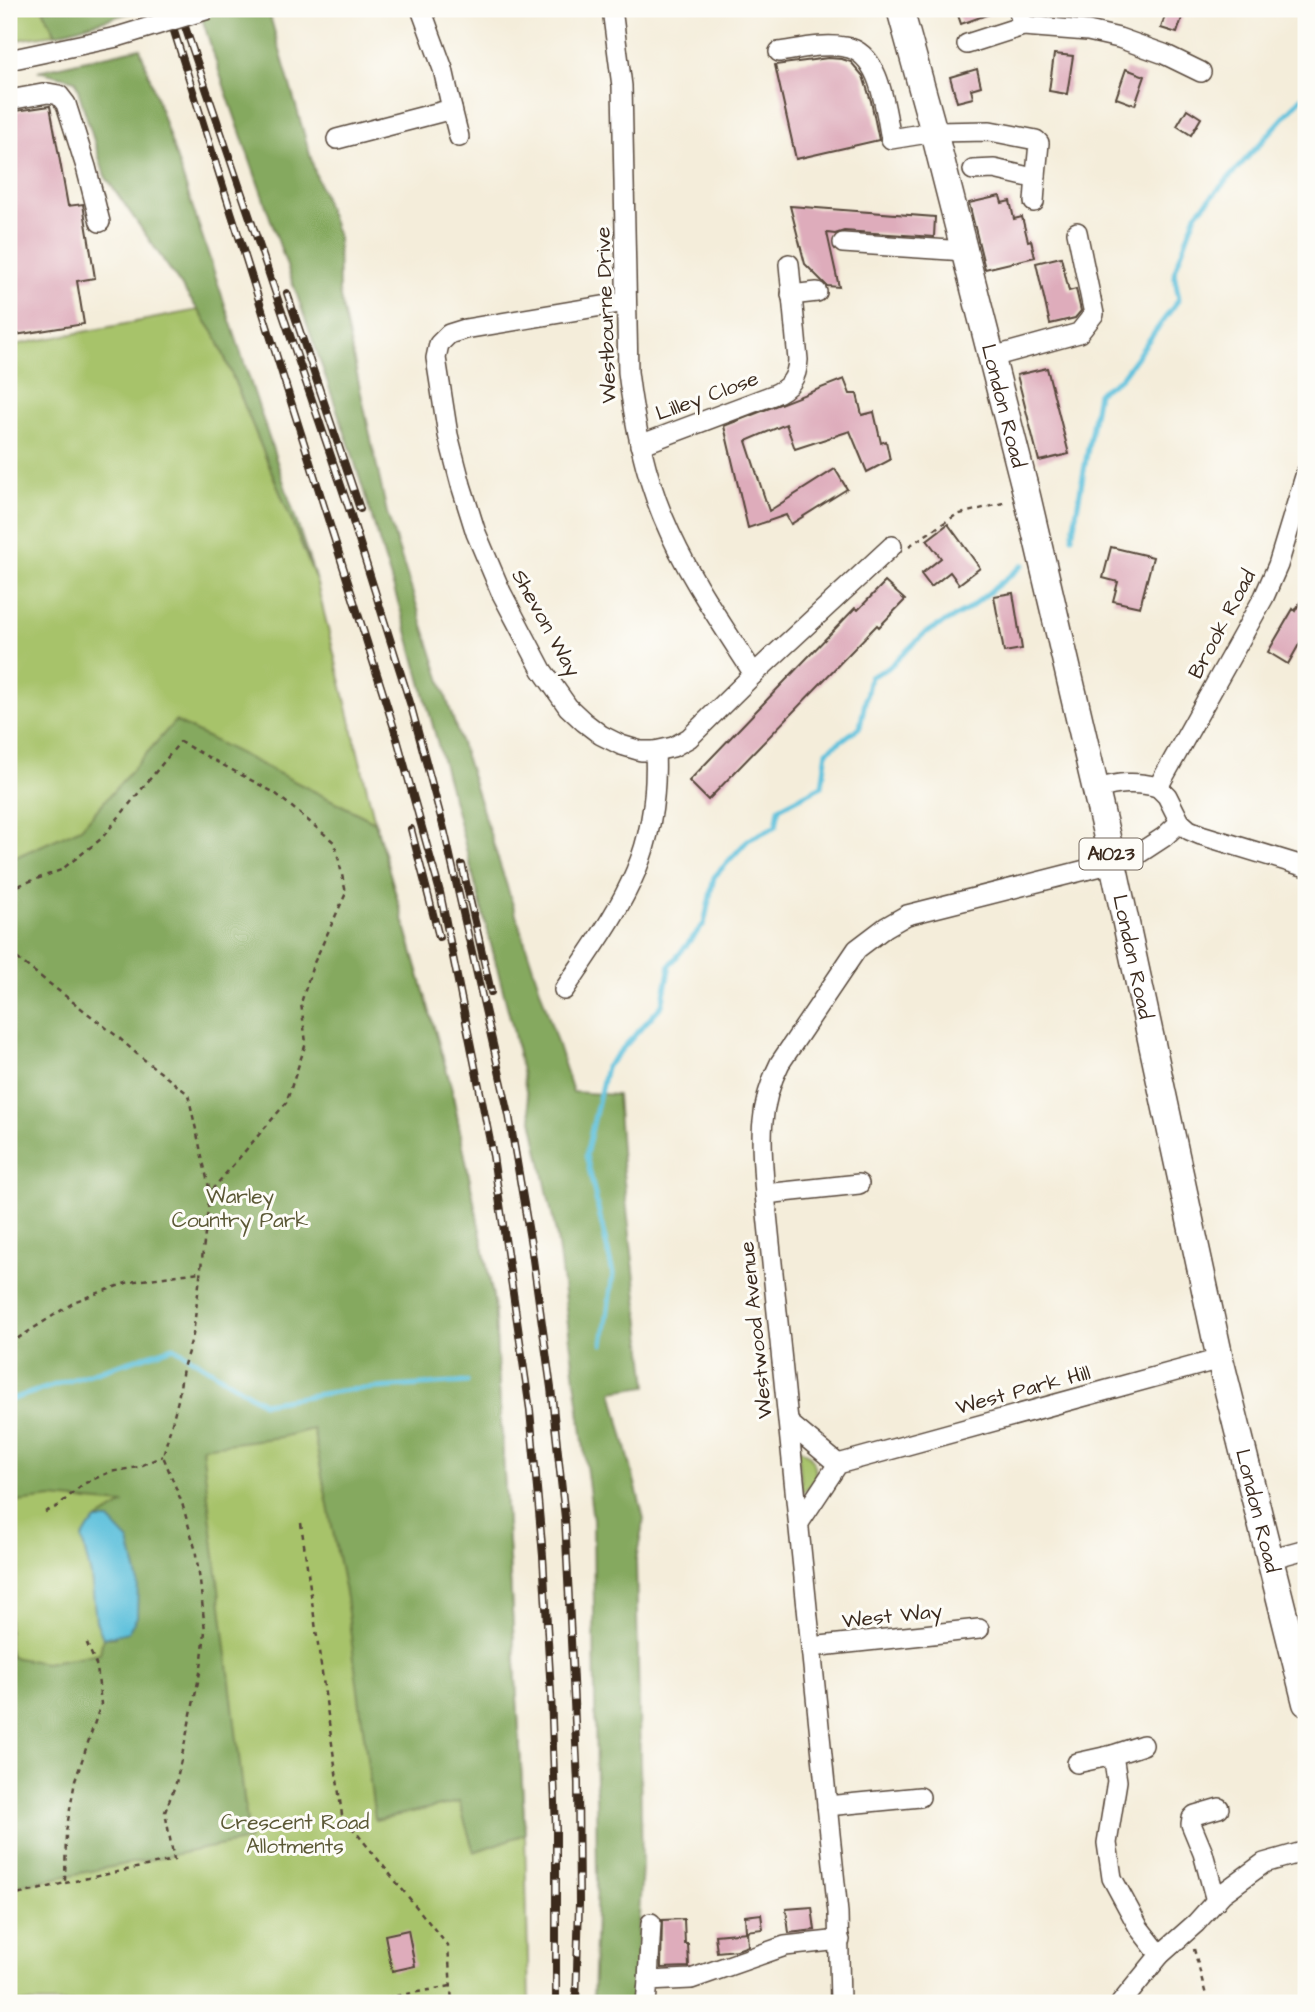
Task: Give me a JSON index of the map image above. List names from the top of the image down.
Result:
{
  "streets": {
    "main road": ["London Road", "A1023"],
    "street": [
      "Westbourne Drive",
      "Lilley Close",
      "Shevon Way",
      "Brook Road",
      "Westwood Avenue",
      "West Park Hill",
      "West Way"
    ]
  },
  "crossings": [
    ["Westbourne Drive", "Lilley Close"],
    ["Westbourne Drive", "Shevon Way"],
    ["London Road", "Westwood Avenue"],
    ["London Road", "West Park Hill"],
    ["Westwood Avenue", "West Way"]
  ],
  "parks": ["Warley Country Park", "Crescent Road Allotments"]
}
